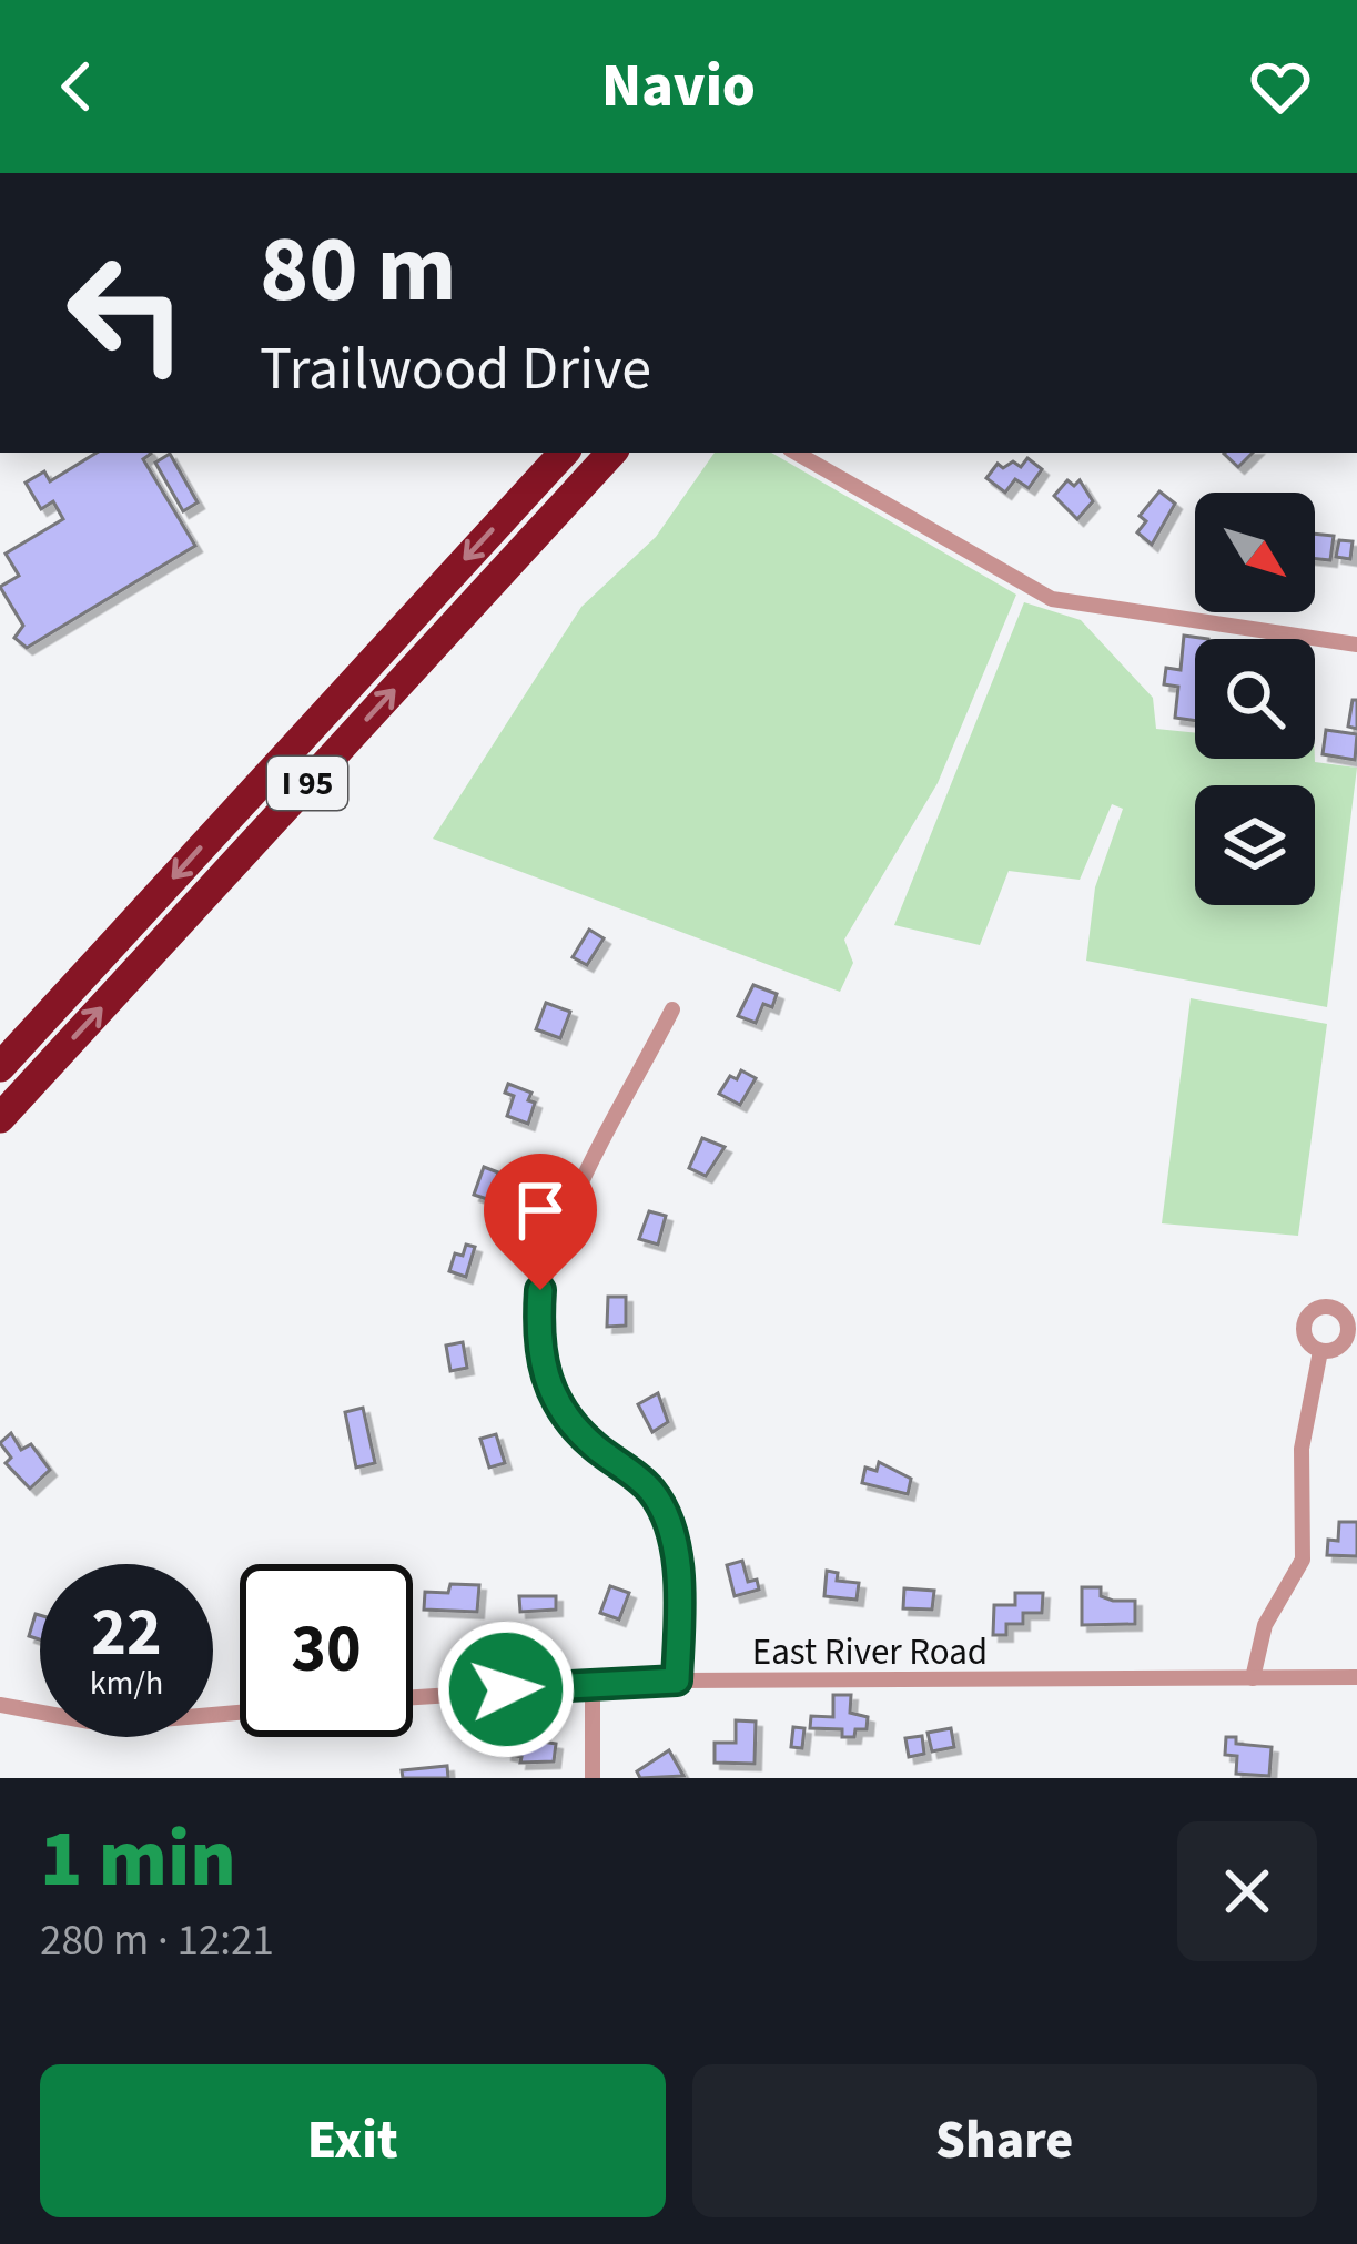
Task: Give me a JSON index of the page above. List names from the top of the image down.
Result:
{
  "streets": {
    "highway": ["I 95"],
    "street": ["East River Road"]
  },
  "north": "bottom right",
  "page": {
    "header": "Navio",
    "turn": ["80 m", "Trailwood Drive"],
    "speed": "22 km/h",
    "limit": "30",
    "heading": ["1 min", "280 m · 12:21"],
    "buttons": ["Exit", "Share"]
  }
}
